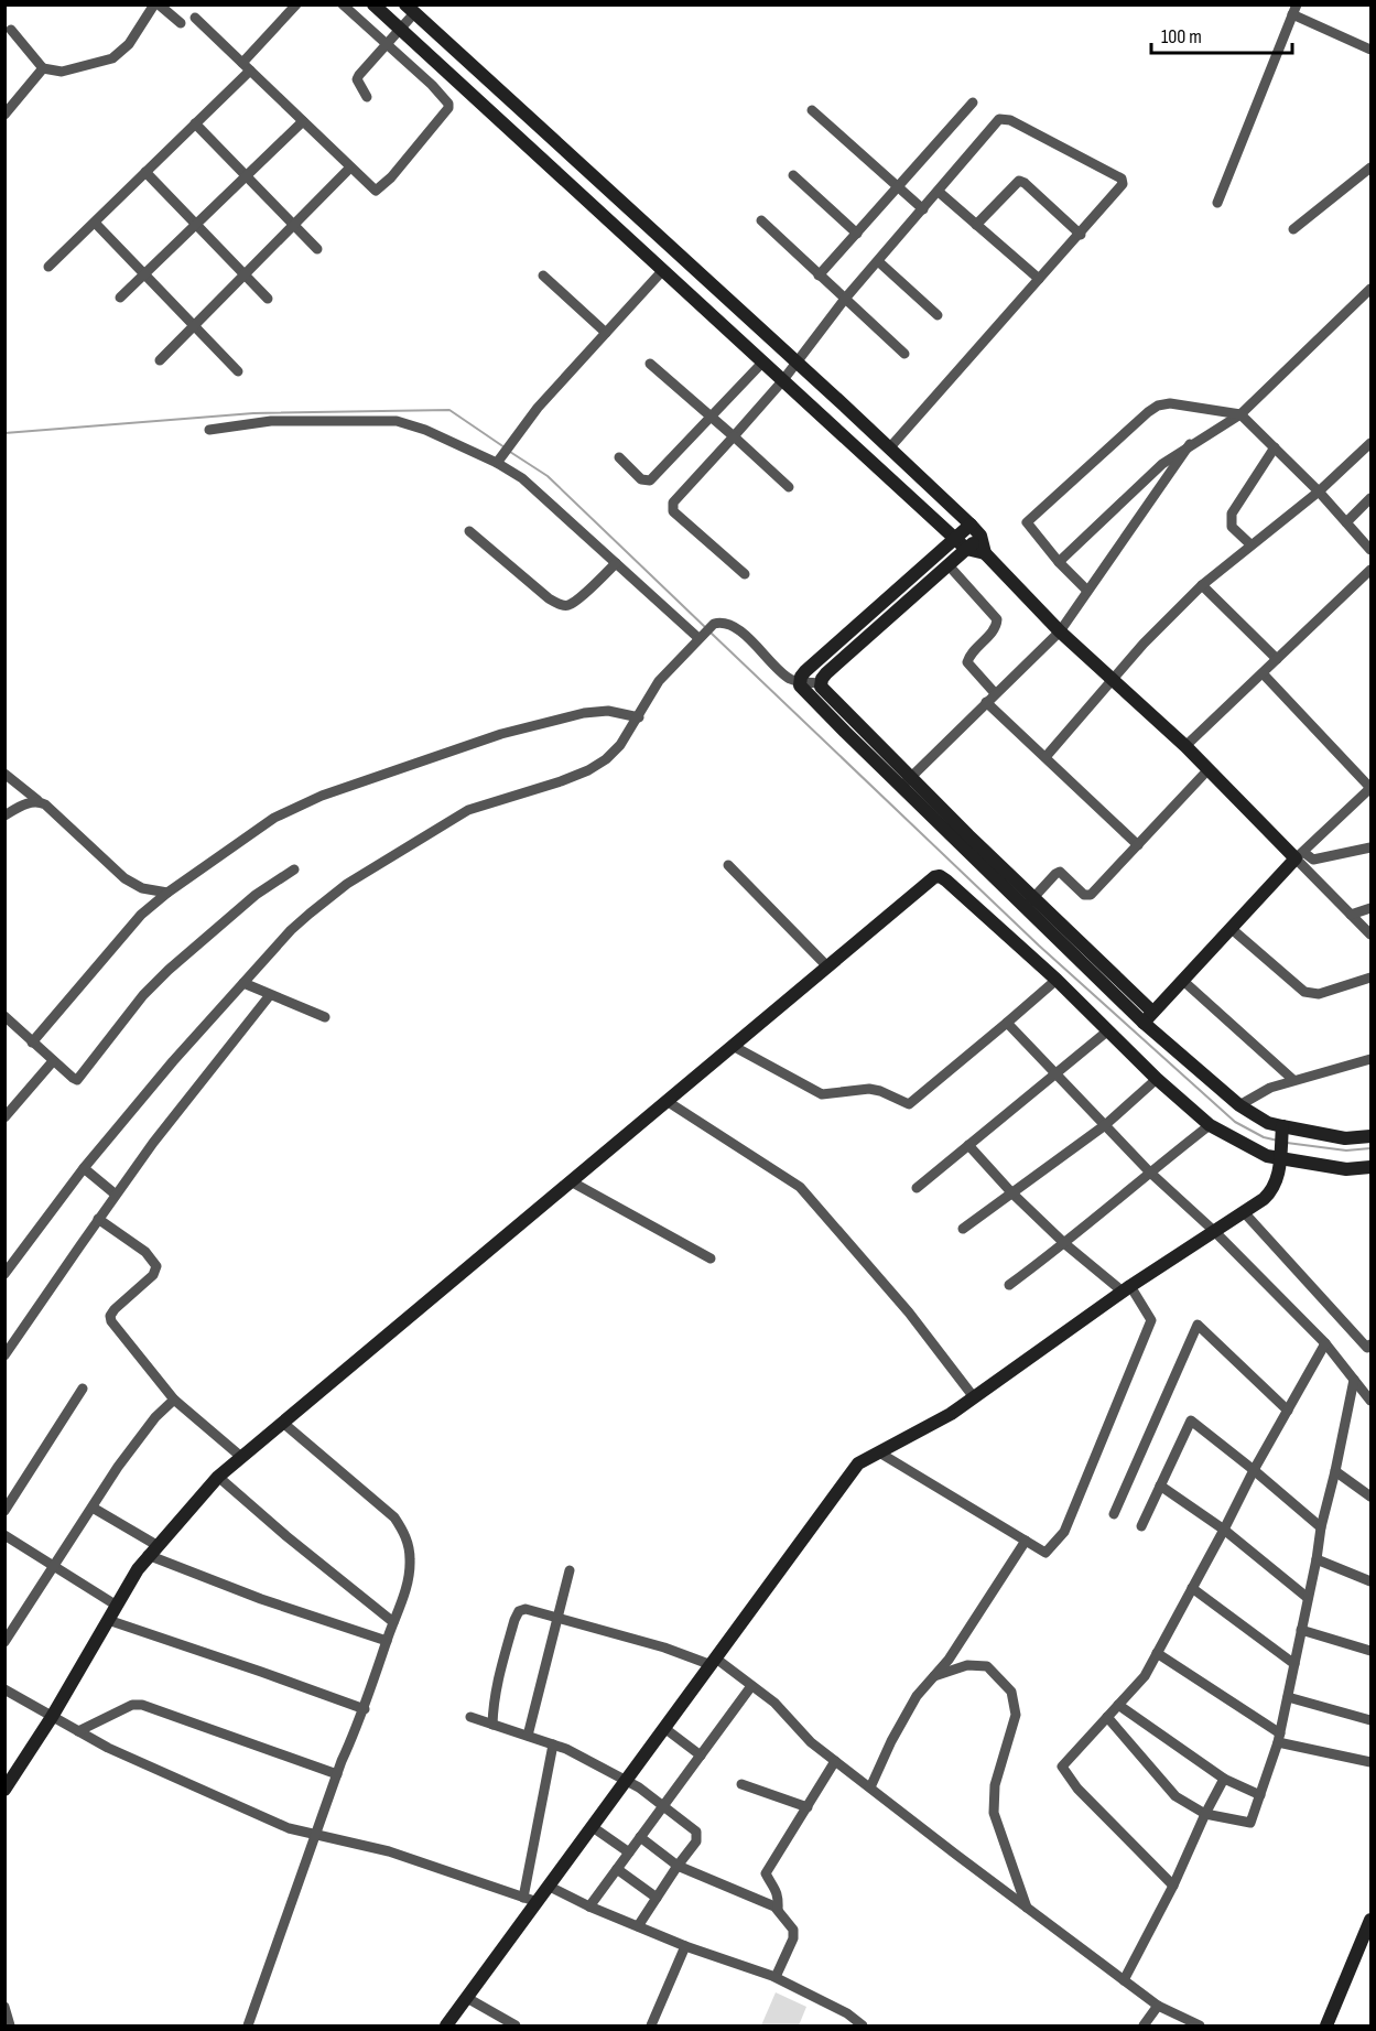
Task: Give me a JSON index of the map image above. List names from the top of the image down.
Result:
{
  "scale_bar": "100 m"
}
